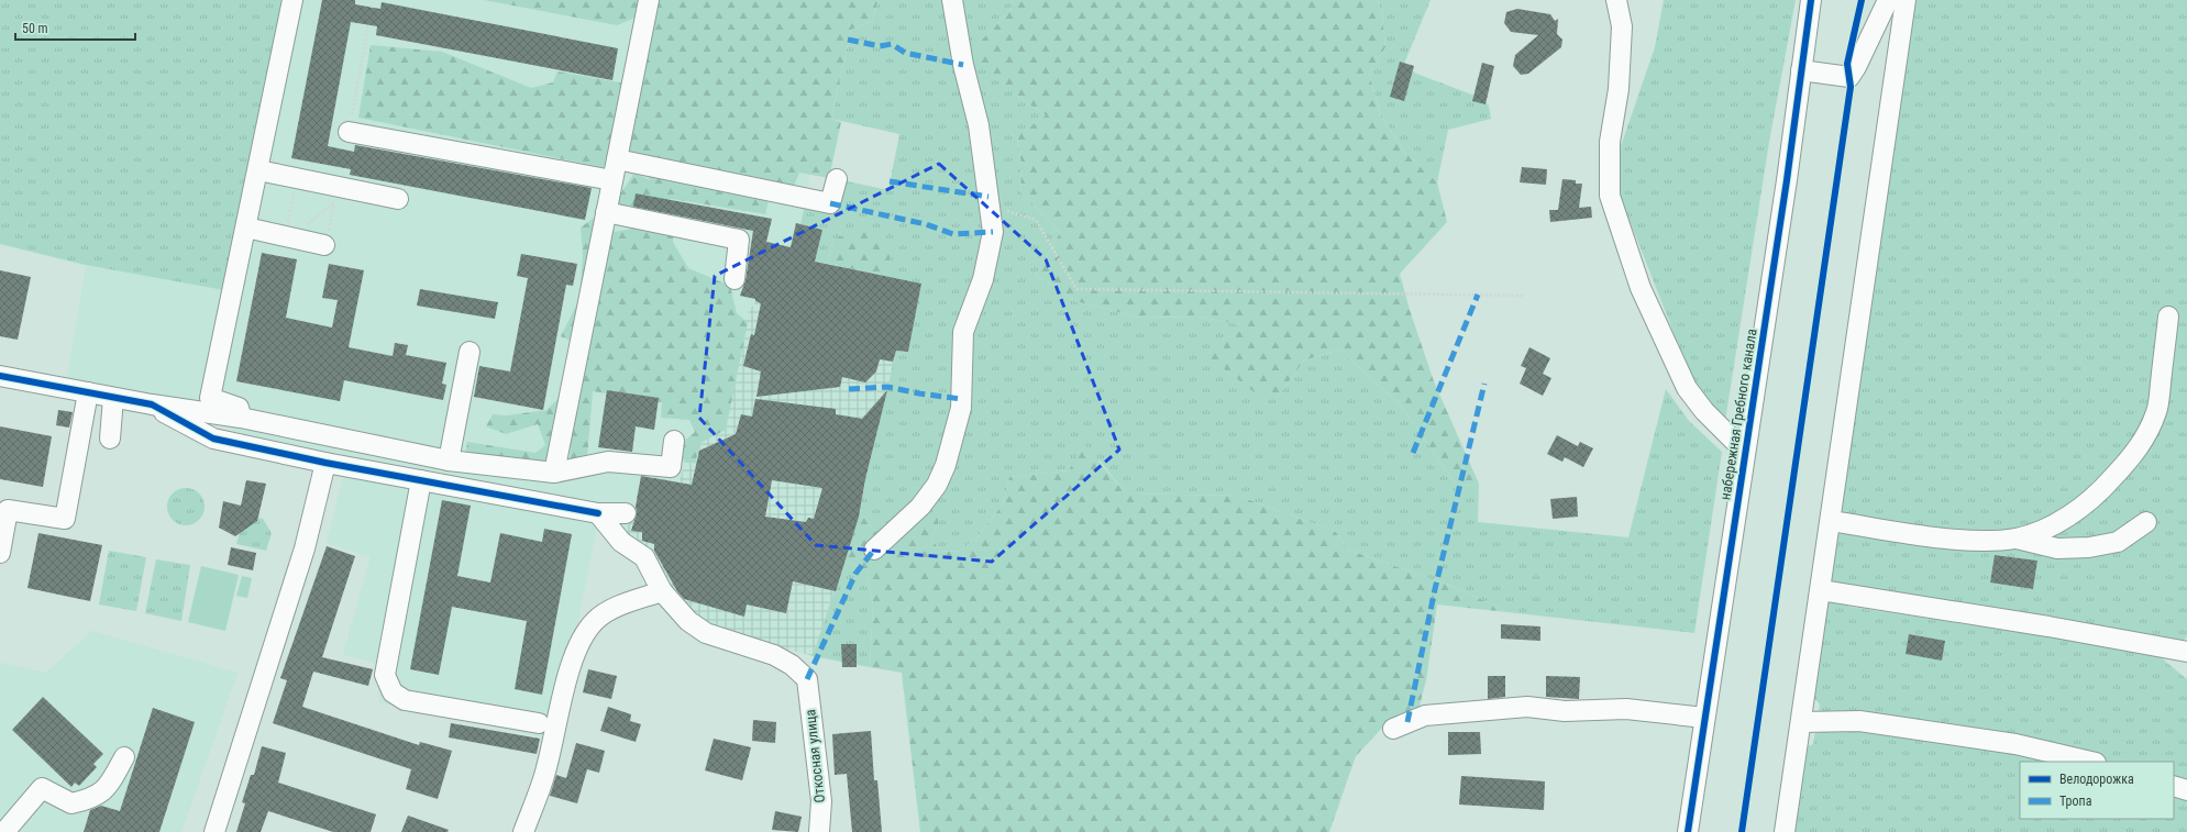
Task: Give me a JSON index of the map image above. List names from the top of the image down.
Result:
{
  "streets": {
    "street": ["набережная Гребного канала", "Откосная улица"]
  },
  "legend": ["Велодорожка", "Тропа"],
  "scale_bar": "50 m"
}
